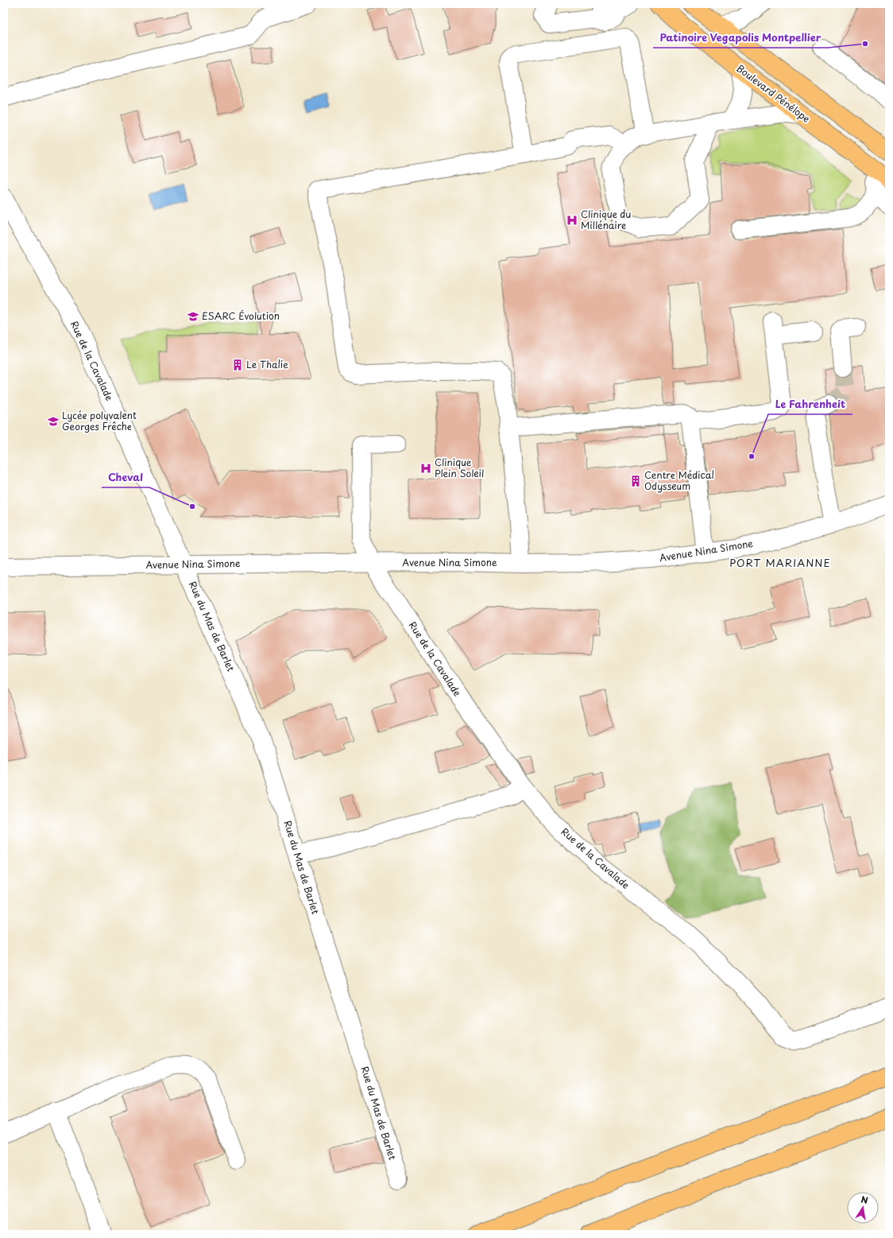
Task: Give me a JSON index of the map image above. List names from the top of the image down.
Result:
{
  "streets": {
    "main road": ["Boulevard Pénélope"],
    "street": ["Rue de la Cavalade", "Avenue Nina Simone", "Rue du Mas de Barlet"]
  },
  "crossings": [
    ["Rue de la Cavalade", "Avenue Nina Simone"],
    ["Rue de la Cavalade", "Rue du Mas de Barlet"],
    ["Avenue Nina Simone", "Rue du Mas de Barlet"]
  ],
  "districts": ["PORT MARIANNE"],
  "places": {
    "other": ["Patinoire Vegapolis Montpellier", "Le Fahrenheit", "Cheval"],
    "hospital": ["Clinique du Millénaire", "Clinique Plein Soleil"],
    "school or university": ["ESARC Évolution", "Lycée polyvalent Georges Frêche"],
    "building": ["Le Thalie", "Centre Médical Odysseum"]
  },
  "north": "top"
}
